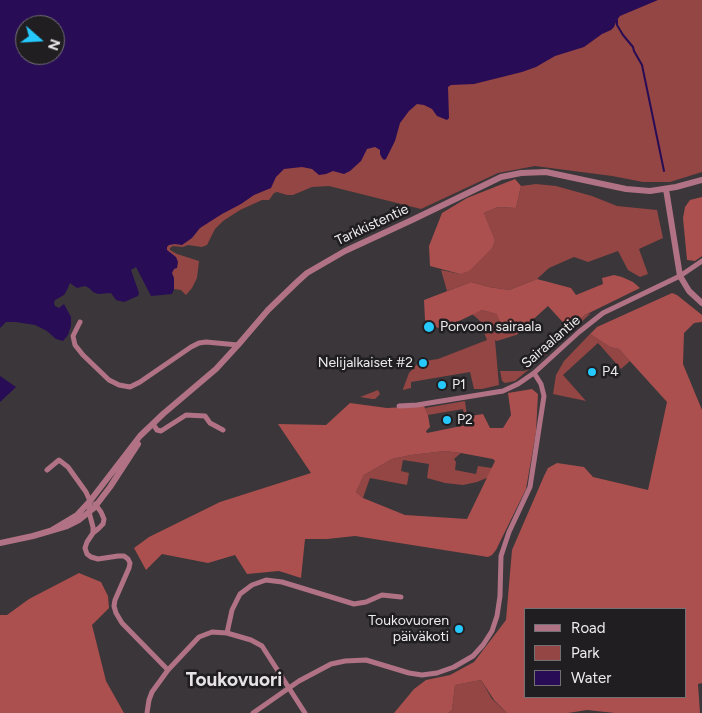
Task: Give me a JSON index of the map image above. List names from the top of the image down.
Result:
{
  "streets": {
    "street": ["Tarkkistentie", "Sairaalantie"]
  },
  "districts": ["Toukovuori"],
  "places": [
    "Porvoon sairaala",
    "Nelijalkaiset #2",
    "P4",
    "P1",
    "P2",
    "Toukovuoren päiväkoti"
  ],
  "legend": ["Road", "Park", "Water"],
  "north": "right"
}
